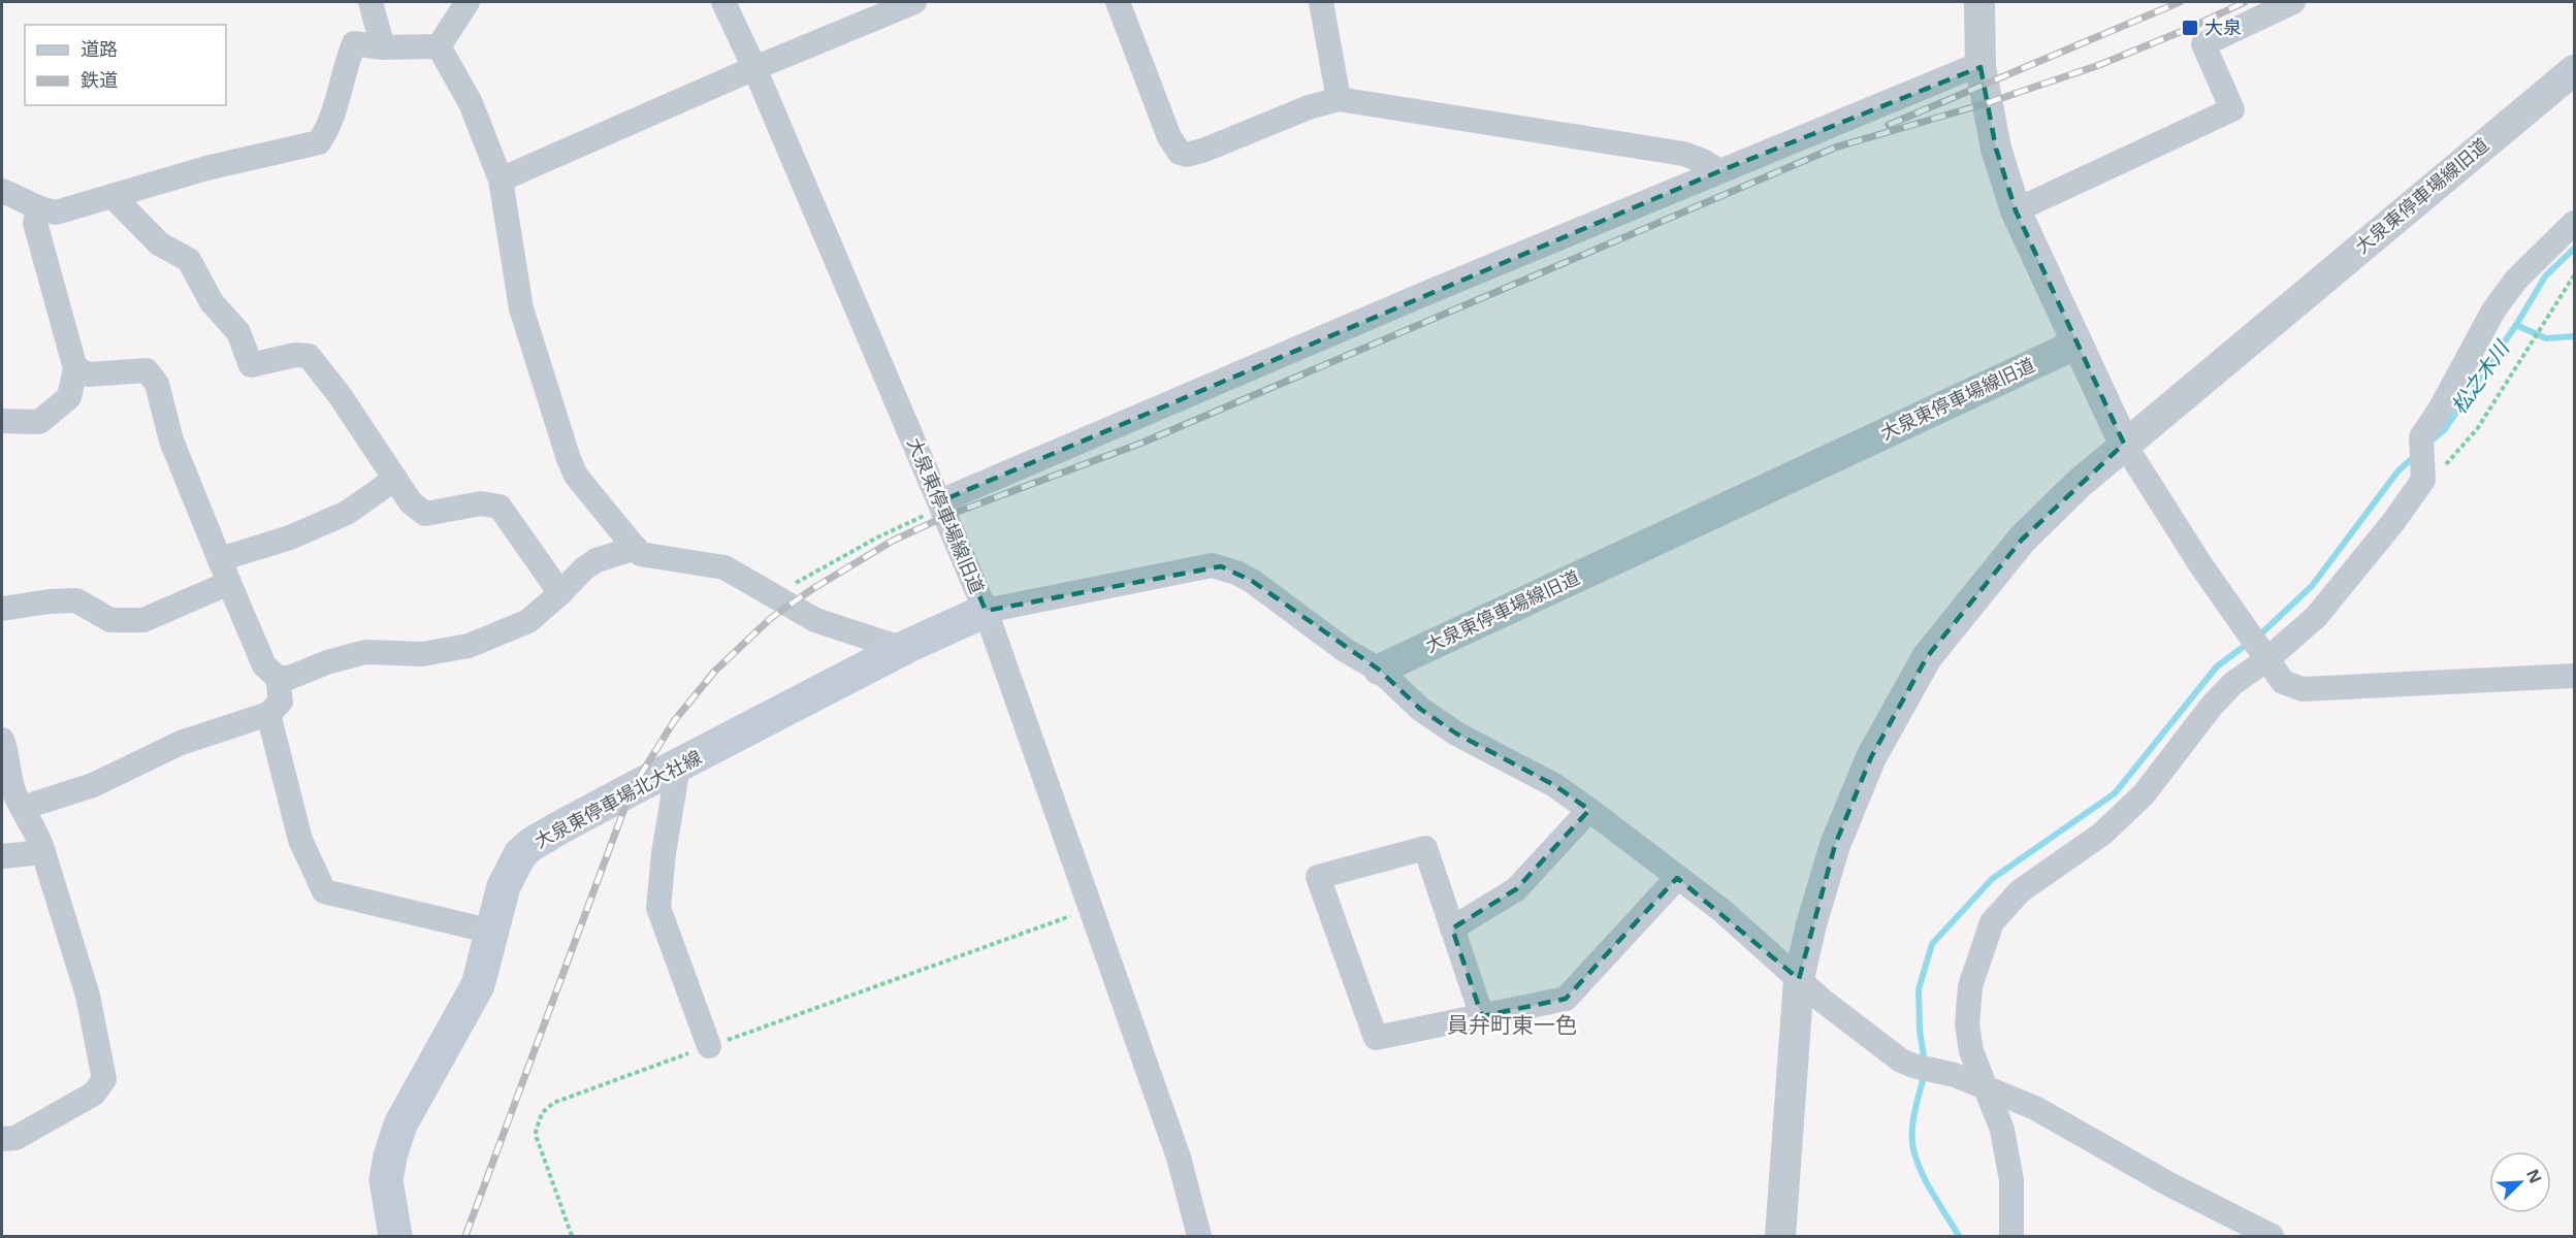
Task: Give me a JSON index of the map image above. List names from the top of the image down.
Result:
{
  "streets": {
    "main road": ["大泉東停車場北大社線"],
    "street": ["大泉東停車場線旧道"]
  },
  "crossings": [
    ["大泉東停車場線旧道", "大泉東停車場北大社線"]
  ],
  "districts": ["員弁町東一色"],
  "water": ["松之木川"],
  "places": {
    "transit": ["大泉"]
  },
  "legend": ["道路", "鉄道"],
  "north": "top right"
}
